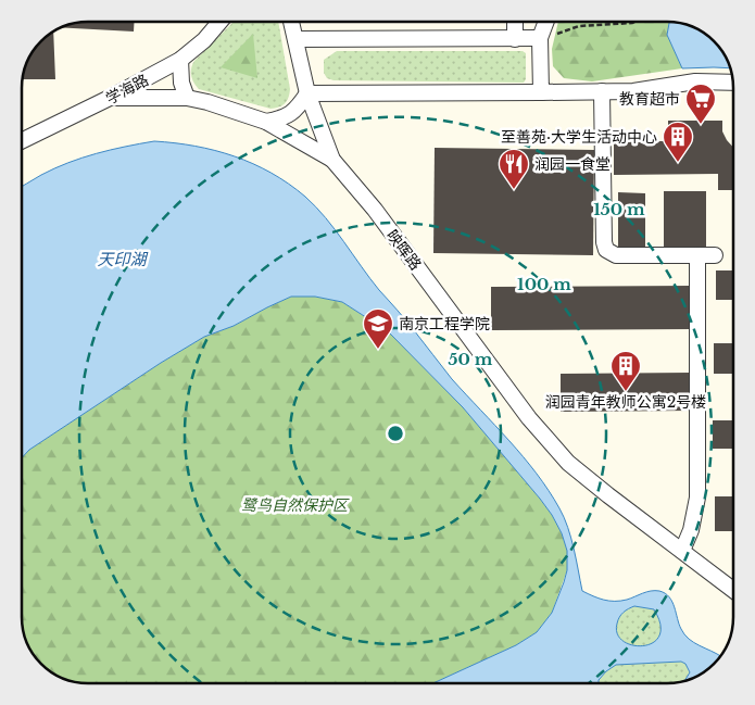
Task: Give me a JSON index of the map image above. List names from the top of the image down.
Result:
{
  "streets": {
    "street": ["学海路", "映晖路"]
  },
  "water": ["天印湖"],
  "parks": ["鹭鸟自然保护区"],
  "places": {
    "supermarket": ["教育超市"],
    "building": ["至善苑·大学生活动中心", "润园青年教师公寓2号楼"],
    "restaurant": ["润园一食堂"],
    "school or university": ["南京工程学院"]
  },
  "rings": ["150 m", "100 m", "50 m"]
}
